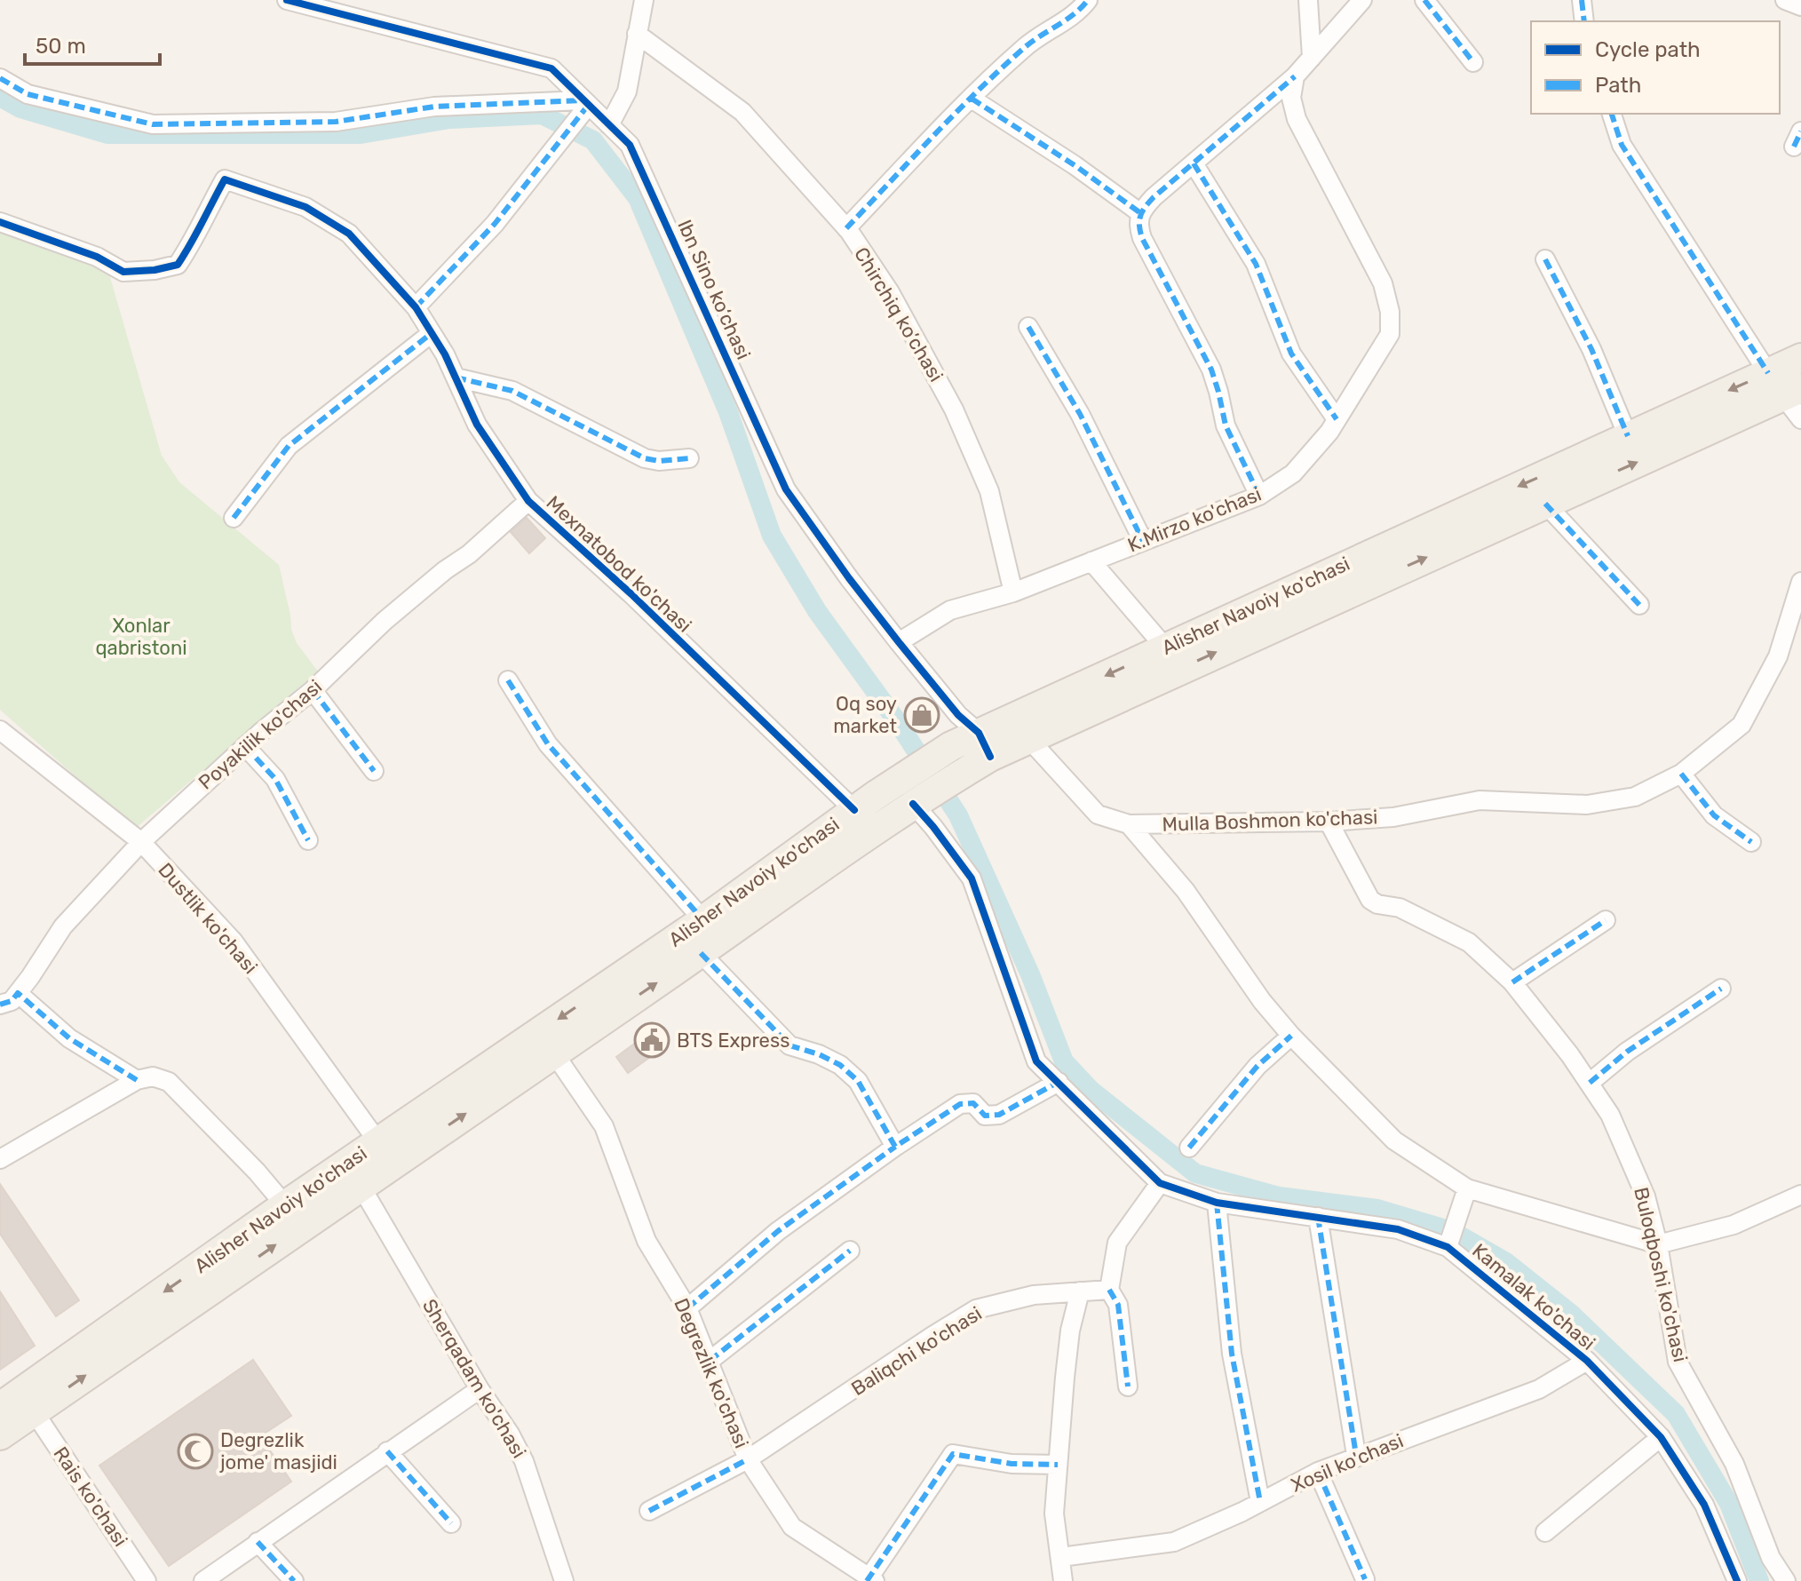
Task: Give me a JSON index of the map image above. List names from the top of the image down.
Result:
{
  "streets": {
    "main road": ["Alisher Navoiy ko'chasi"],
    "street": [
      "Ibn Sino ko‘chasi",
      "Chirchiq ko’chasi",
      "K.Mirzo ko'chasi",
      "Mexnatobod ko'chasi",
      "Poyakilik ko'chasi",
      "Mulla Boshmon ko'chasi",
      "Dustlik ko'chasi",
      "Buloqboshi ko'chasi",
      "Kamalak ko'chasi",
      "Baliqchi ko'chasi",
      "Degrezlik ko'chasi",
      "Sherqadam ko'chasi",
      "Xosil ko'chasi",
      "Rais ko'chasi"
    ]
  },
  "crossings": [
    ["Ibn Sino ko‘chasi", "K.Mirzo ko'chasi"],
    ["Ibn Sino ko‘chasi", "Alisher Navoiy ko'chasi"],
    ["Chirchiq ko’chasi", "K.Mirzo ko'chasi"],
    ["Mexnatobod ko'chasi", "Alisher Navoiy ko'chasi"],
    ["Mexnatobod ko'chasi", "Poyakilik ko'chasi"],
    ["Alisher Navoiy ko'chasi", "Dustlik ko'chasi"],
    ["Alisher Navoiy ko'chasi", "Degrezlik ko'chasi"],
    ["Alisher Navoiy ko'chasi", "Sherqadam ko'chasi"],
    ["Alisher Navoiy ko'chasi", "Rais ko'chasi"],
    ["Poyakilik ko'chasi", "Dustlik ko'chasi"],
    ["Mulla Boshmon ko'chasi", "Buloqboshi ko'chasi"],
    ["Kamalak ko'chasi", "Xosil ko'chasi"],
    ["Baliqchi ko'chasi", "Degrezlik ko'chasi"]
  ],
  "parks": ["Xonlar qabristoni"],
  "places": {
    "shop": ["Oq soy market"],
    "public building": ["BTS Express"],
    "mosque": ["Degrezlik jome' masjidi"]
  },
  "legend": ["Cycle path", "Path"],
  "scale_bar": "50 m"
}
